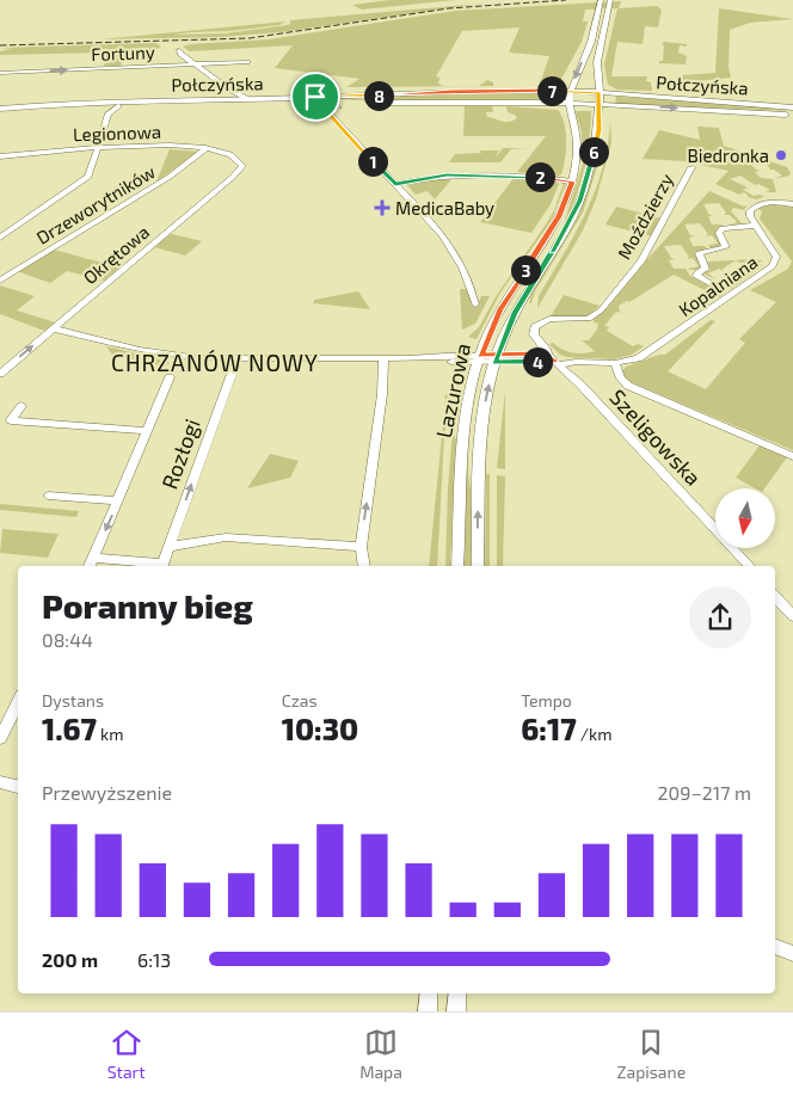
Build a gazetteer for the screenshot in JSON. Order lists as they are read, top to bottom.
{
  "streets": {
    "main road": ["Połczyńska", "Lazurowa"],
    "street": [
      "Fortuny",
      "Legionowa",
      "Drzeworytników",
      "Moździerzy",
      "Okrętowa",
      "Kopalniana",
      "Szeligowska",
      "Rozłogi"
    ]
  },
  "crossings": [
    ["Połczyńska", "Lazurowa"],
    ["Legionowa", "Drzeworytników"],
    ["Legionowa", "Okrętowa"],
    ["Moździerzy", "Kopalniana"],
    ["Moździerzy", "Szeligowska"],
    ["Kopalniana", "Szeligowska"]
  ],
  "one_way": ["Fortuny"],
  "districts": ["CHRZANÓW NOWY"],
  "places": {
    "other": ["Biedronka"],
    "health": ["MedicaBaby"]
  },
  "north": "bottom",
  "page": {
    "pins": [
      "7",
      "8",
      "6",
      "1",
      "2",
      "3",
      "4"
    ],
    "heading": ["Poranny bieg", "08:44"],
    "stats": [
      ["Dystans", "1.67 km"],
      ["Czas", "10:30"],
      ["Tempo", "6:17 /km"]
    ],
    "chart": ["Przewyższenie", "209–217 m"],
    "list": [
      {
        "name": "200 m",
        "note": "6:13"
      }
    ],
    "tabs": ["Start", "Mapa", "Zapisane"]
  }
}
